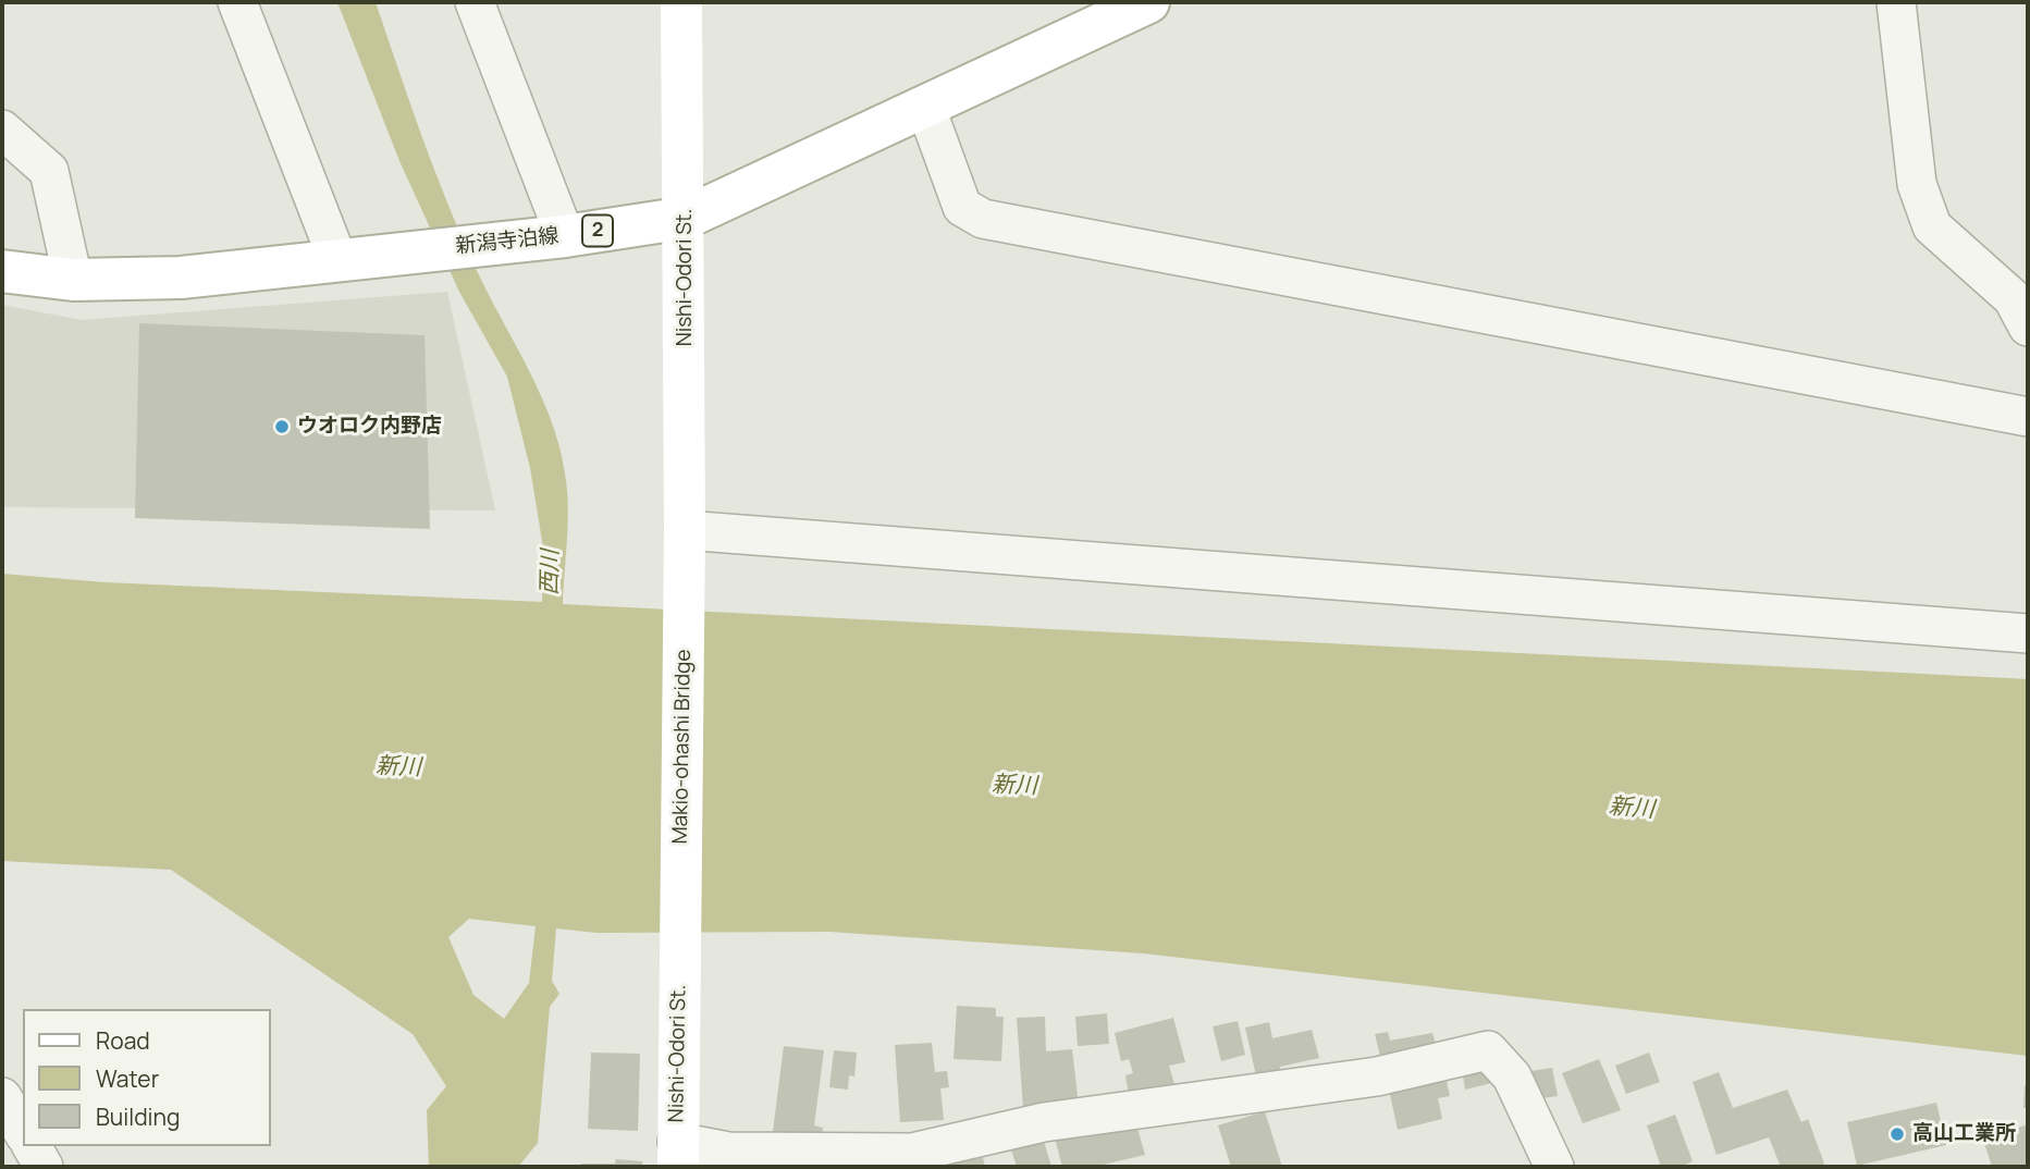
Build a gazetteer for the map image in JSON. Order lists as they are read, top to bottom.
{
  "streets": {
    "main road": [
      "2",
      "新潟寺泊線",
      "Nishi-Odori St.",
      "Makio-ohashi Bridge"
    ]
  },
  "crossings": [
    ["新潟寺泊線", "Nishi-Odori St."],
    ["Nishi-Odori St.", "Makio-ohashi Bridge"]
  ],
  "water": ["西川", "新川"],
  "places": ["ウオロク内野店", "高山工業所"],
  "legend": ["Road", "Water", "Building"]
}
